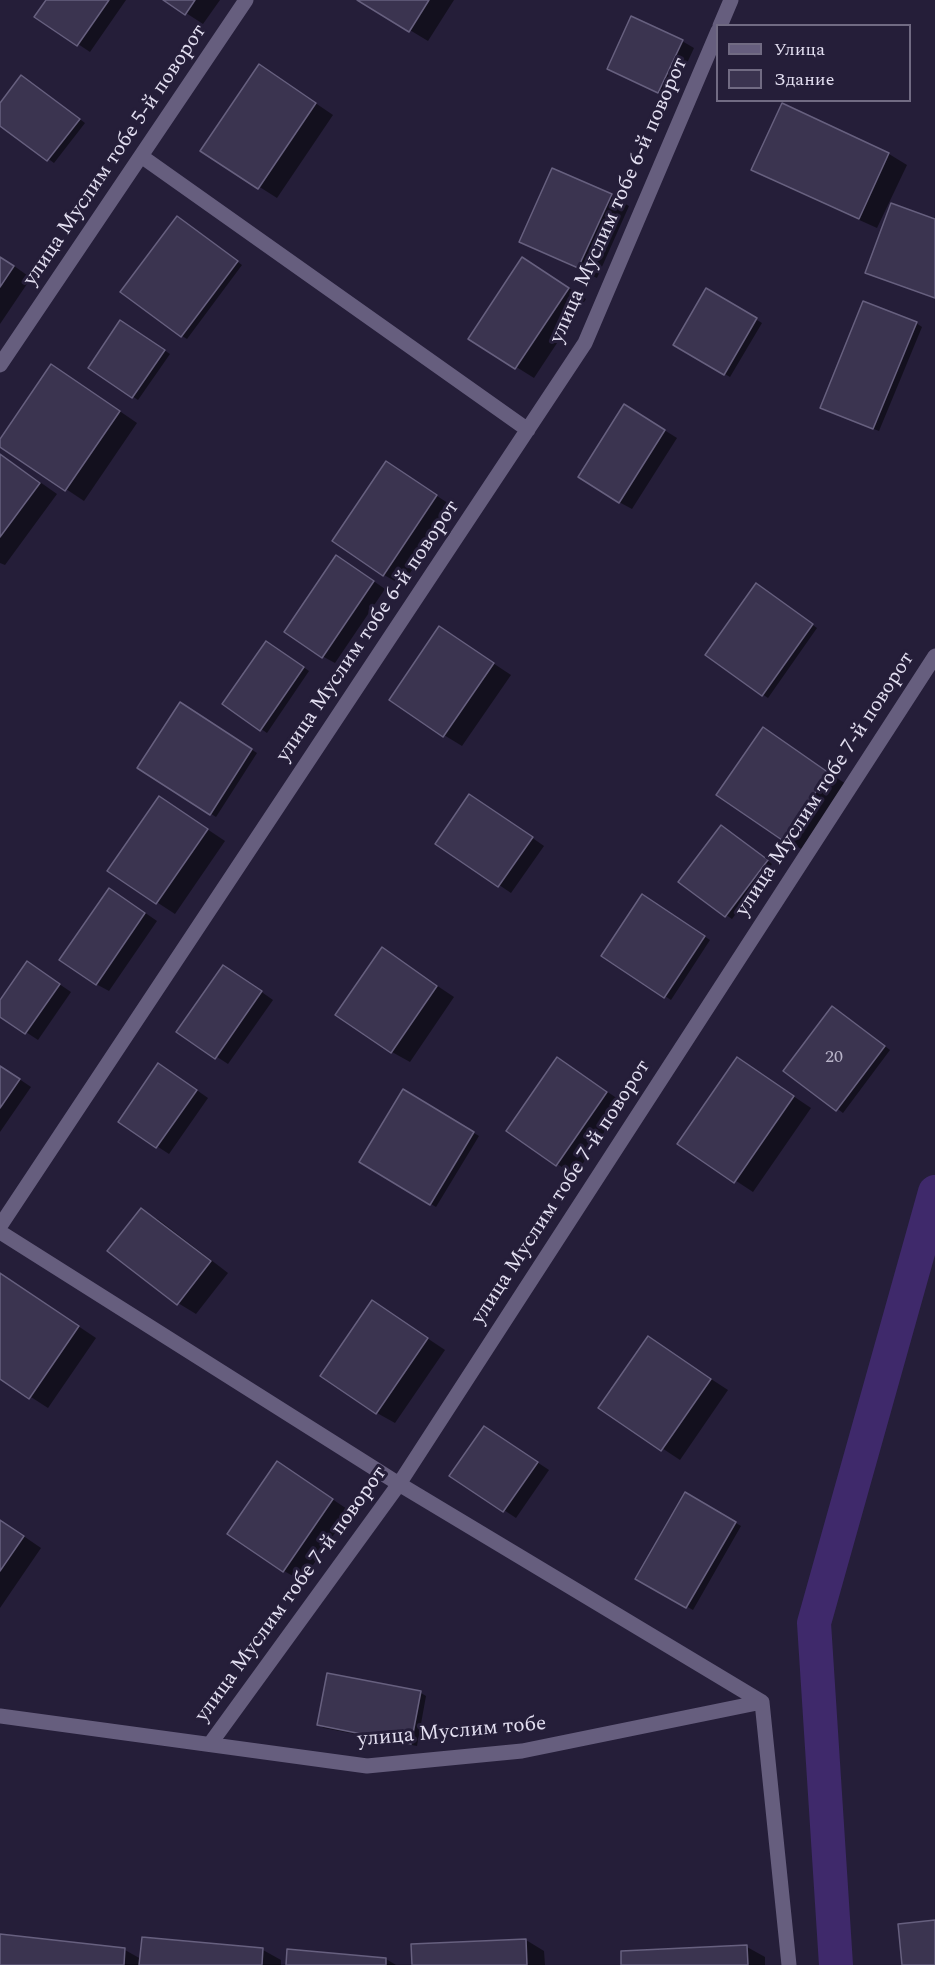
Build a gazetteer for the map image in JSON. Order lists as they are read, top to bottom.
{
  "streets": {
    "street": [
      "улица Муслим тобе 5-й поворот",
      "улица Муслим тобе 6-й поворот",
      "улица Муслим тобе 7-й поворот",
      "улица Муслим тобе"
    ]
  },
  "crossings": [
    ["улица Муслим тобе 7-й поворот", "улица Муслим тобе"]
  ],
  "house_numbers": ["20"],
  "legend": ["Улица", "Здание"]
}
